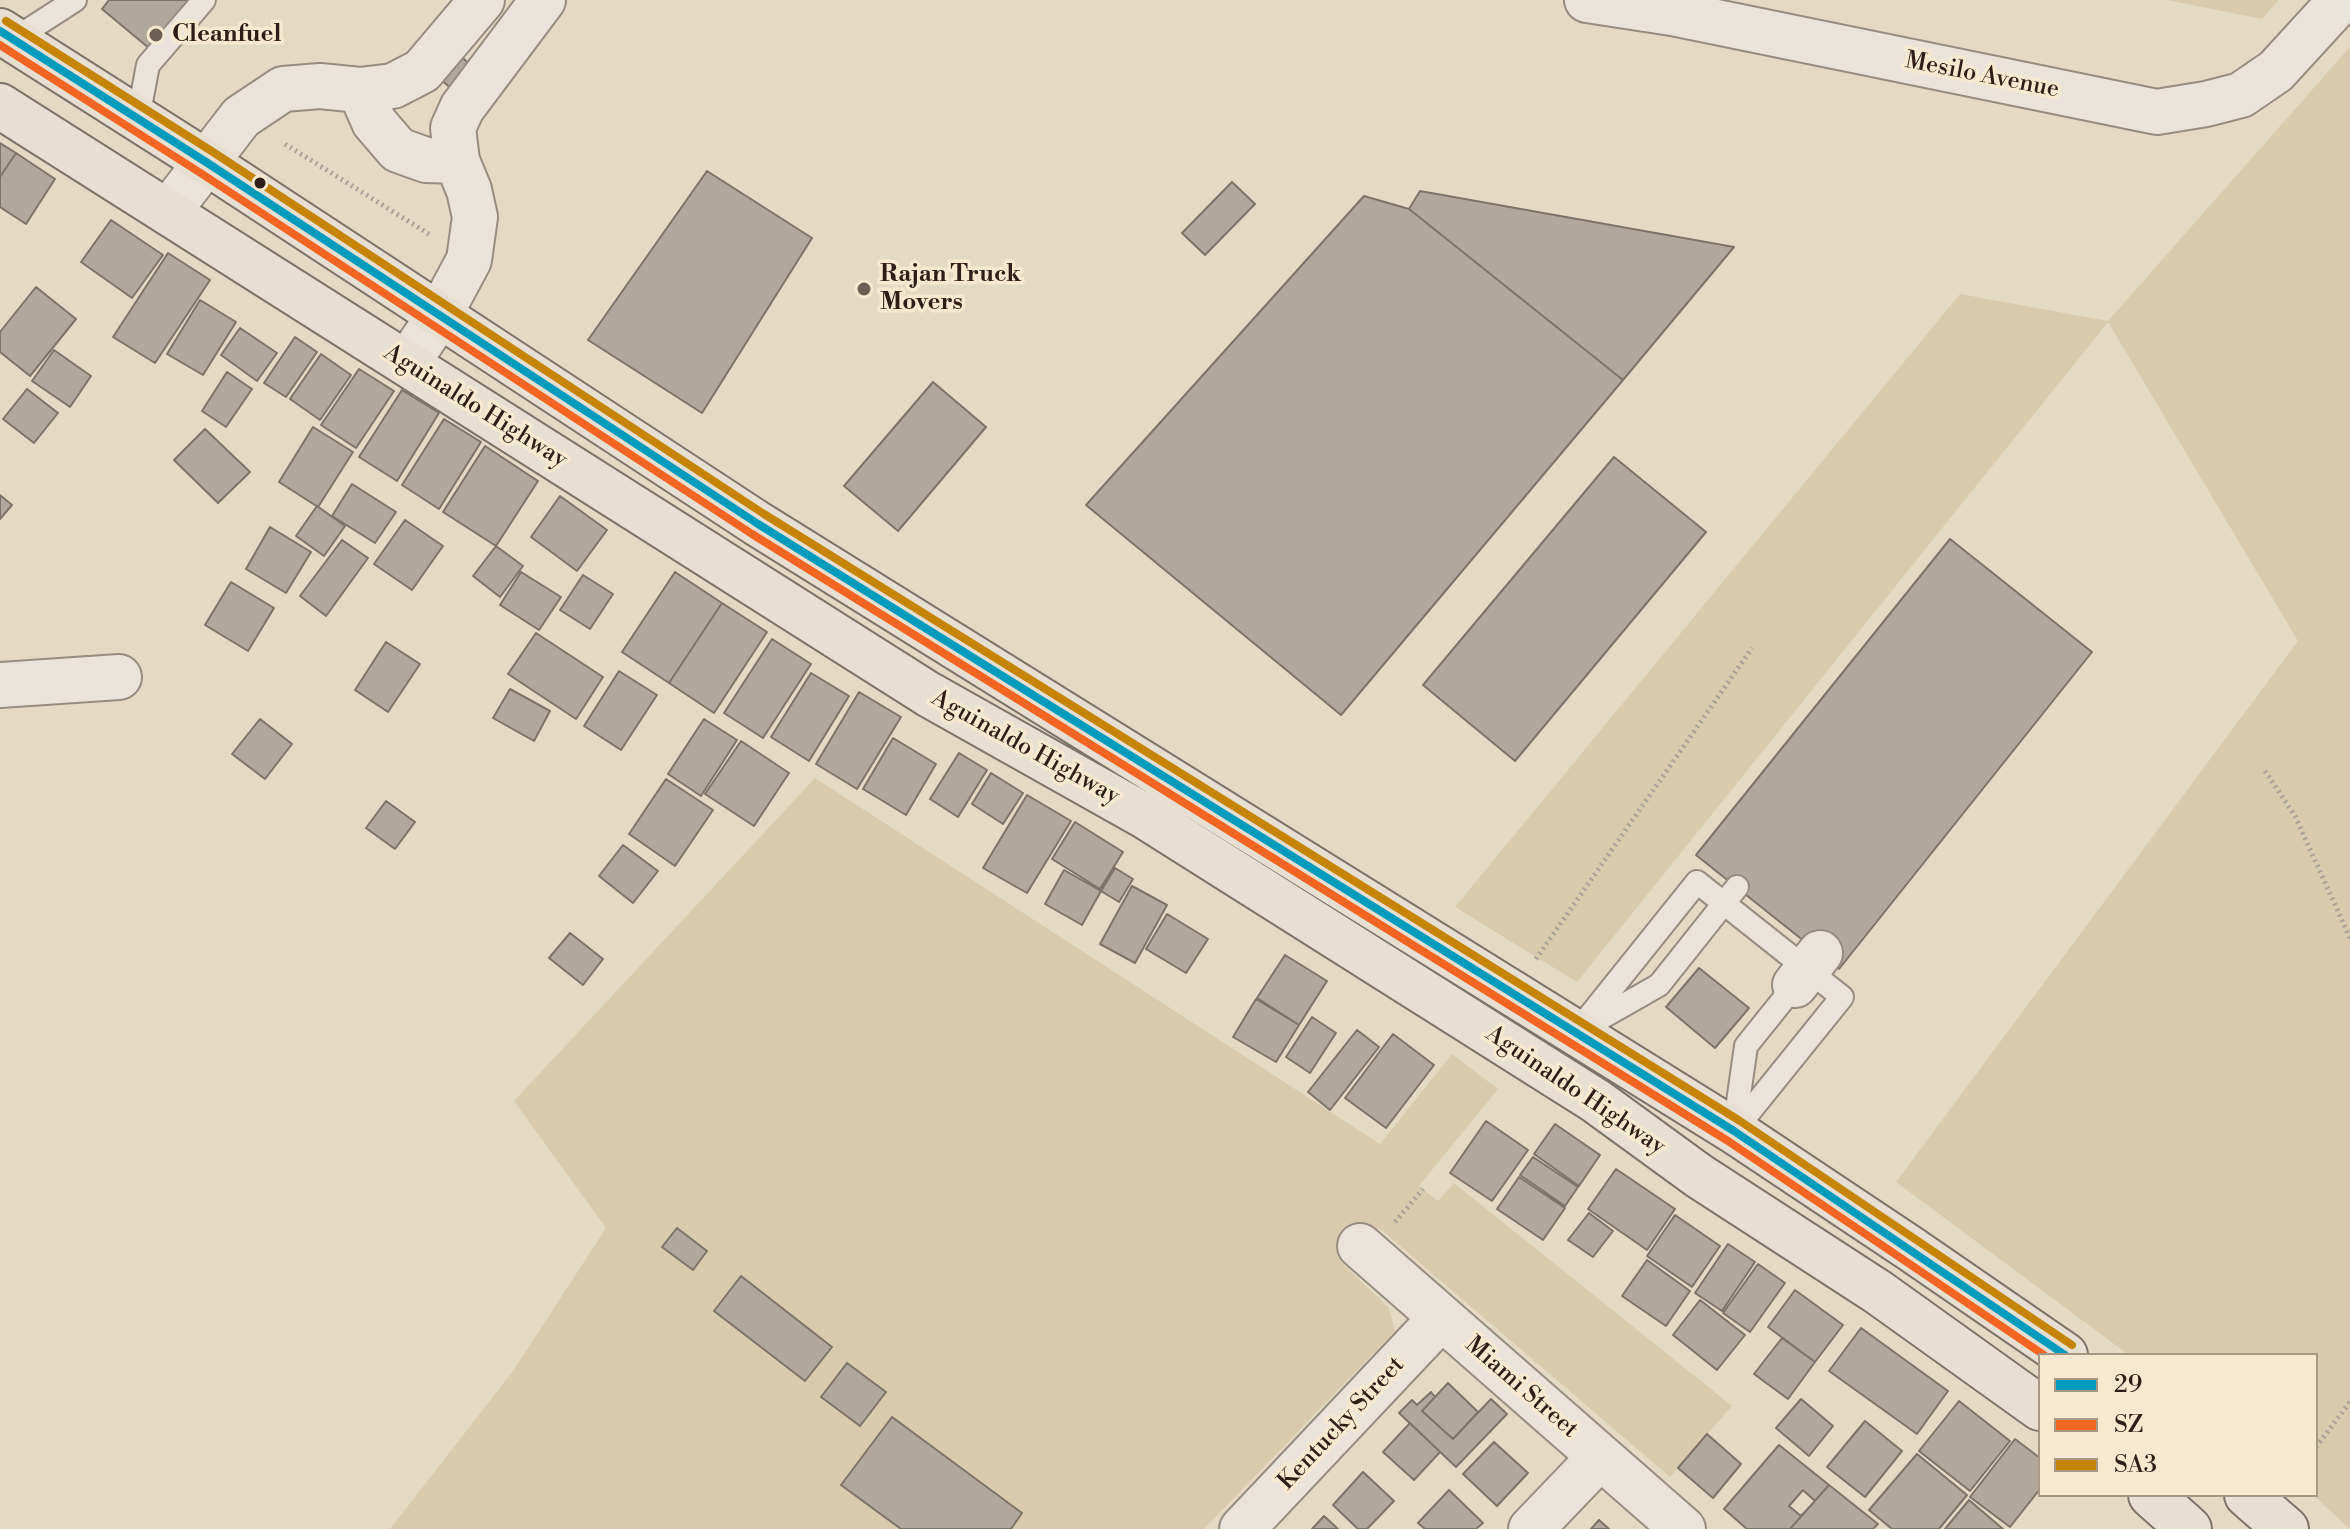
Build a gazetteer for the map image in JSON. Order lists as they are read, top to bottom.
{
  "streets": {
    "main road": ["Aguinaldo Highway"],
    "street": ["Mesilo Avenue", "Miami Street", "Kentucky Street"]
  },
  "crossings": [
    ["Miami Street", "Kentucky Street"]
  ],
  "places": ["Cleanfuel", "Rajan Truck Movers"],
  "lines": ["transit line SA3", "transit line 29", "transit line SZ"],
  "legend": ["29", "SZ", "SA3"]
}
